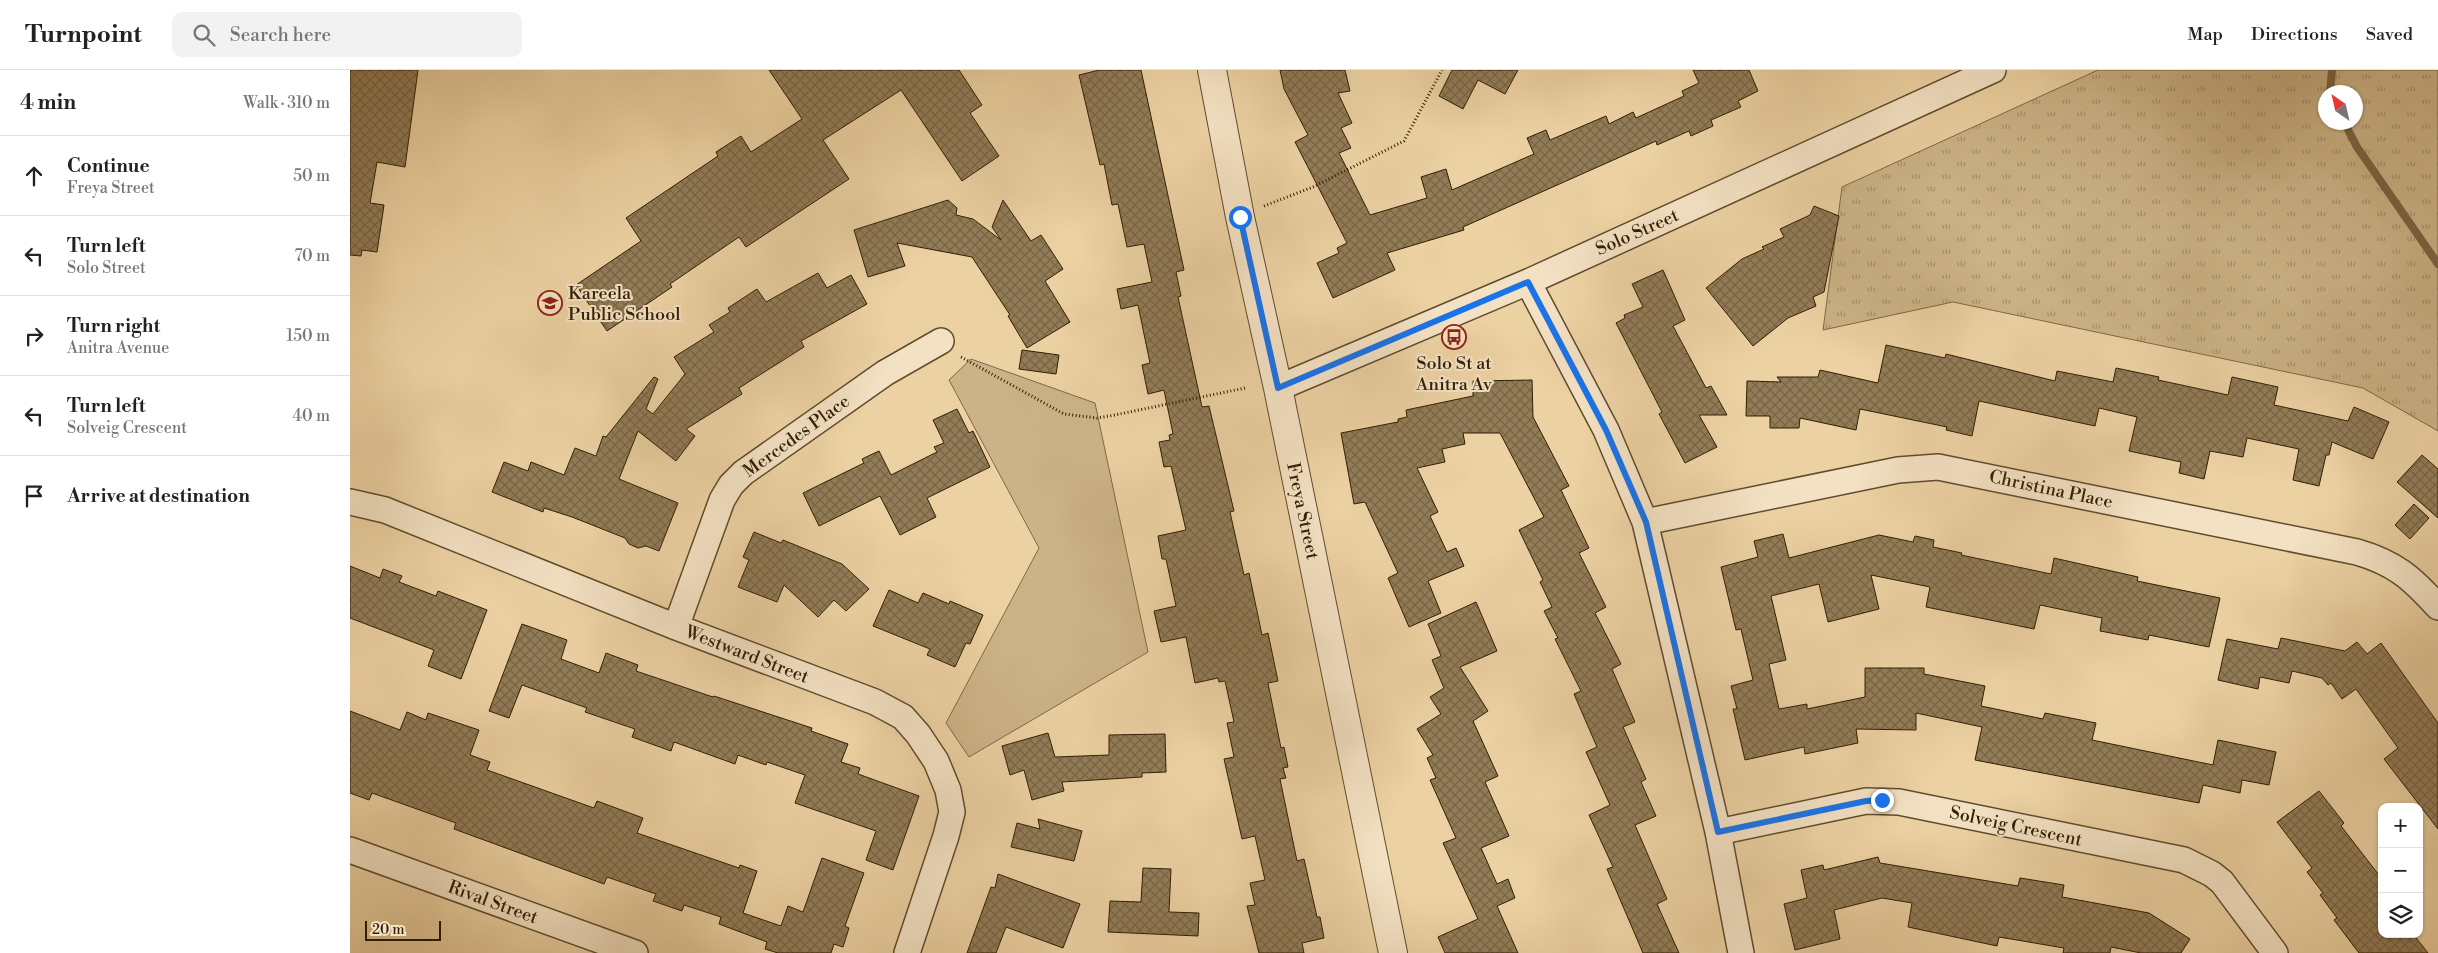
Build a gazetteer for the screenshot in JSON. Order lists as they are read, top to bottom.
{
  "streets": {
    "street": [
      "Solo Street",
      "Mercedes Place",
      "Christina Place",
      "Freya Street",
      "Westward Street",
      "Solveig Crescent",
      "Rival Street"
    ]
  },
  "crossings": [
    ["Solo Street", "Freya Street"],
    ["Mercedes Place", "Westward Street"]
  ],
  "places": {
    "school or university": ["Kareela Public School"],
    "bus stop": ["Solo St at Anitra Av"]
  },
  "scale_bar": "20 m",
  "north": "top left",
  "page": {
    "header": "Turnpoint",
    "search": "Search here",
    "nav": ["Map", "Directions", "Saved"],
    "heading": ["4 min", "Walk · 310 m"],
    "list": [
      ["Continue", "Freya Street", "50 m"],
      ["Turn left", "Solo Street", "70 m"],
      ["Turn right", "Anitra Avenue", "150 m"],
      ["Turn left", "Solveig Crescent", "40 m"],
      "Arrive at destination"
    ],
    "map_buttons": ["+", "−"],
    "scale": "20 m"
  }
}
